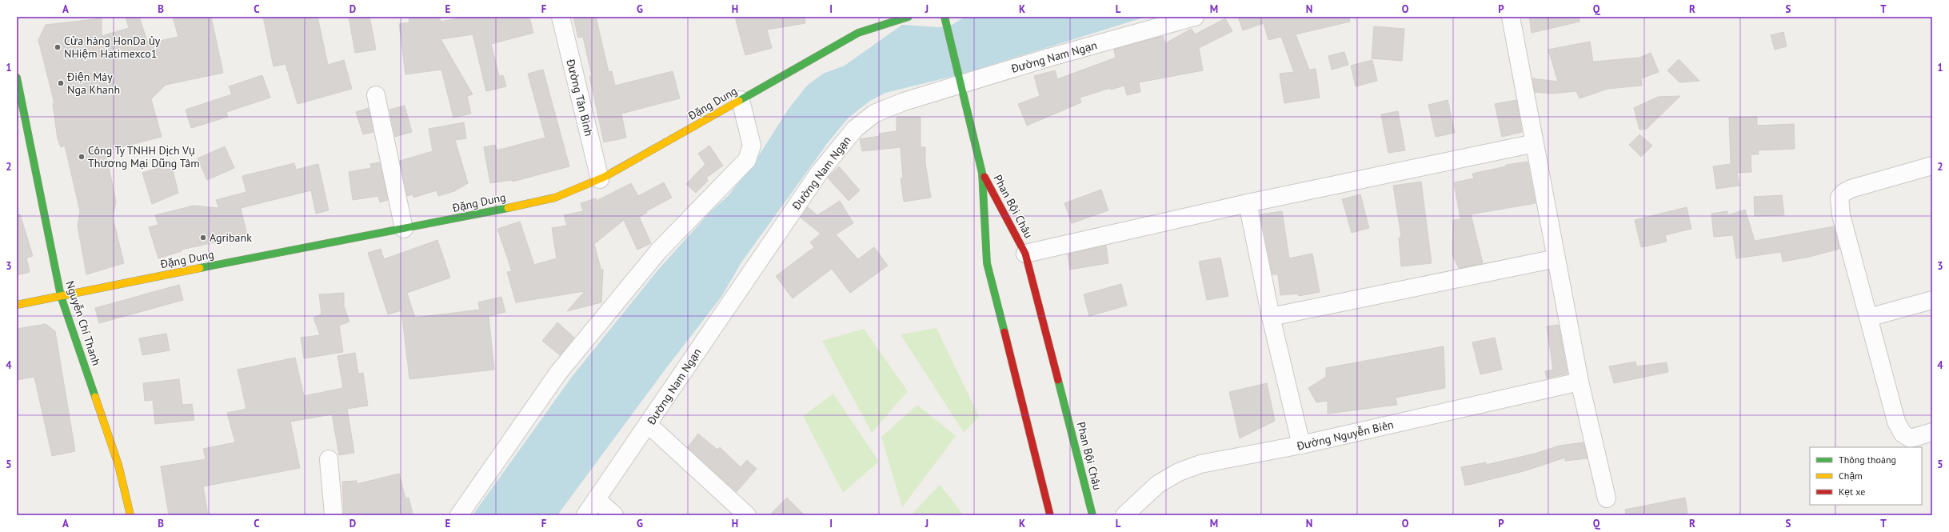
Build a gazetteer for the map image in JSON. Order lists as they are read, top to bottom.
{
  "streets": {
    "street": [
      "Đường Nam Ngạn",
      "Đường Tân Bình",
      "Đặng Dung",
      "Phan Bội Châu",
      "Nguyễn Chí Thanh",
      "Đường Nguyễn Biên"
    ]
  },
  "crossings": [
    ["Đường Tân Bình", "Đặng Dung"],
    ["Đặng Dung", "Nguyễn Chí Thanh"]
  ],
  "places": [
    "Cửa hàng HonDa ủy NHiệm Hatimexco1",
    "Điện Máy Nga Khanh",
    "Công Ty TNHH Dịch Vụ Thương Mại Dũng Tâm",
    "Agribank"
  ],
  "legend": ["Thông thoáng", "Chậm", "Kẹt xe"],
  "grid": {
    "columns": [
      "A",
      "B",
      "C",
      "D",
      "E",
      "F",
      "G",
      "H",
      "I",
      "J",
      "K",
      "L",
      "M",
      "N",
      "O",
      "P",
      "Q",
      "R",
      "S",
      "T"
    ],
    "rows": [
      "1",
      "2",
      "3",
      "4",
      "5"
    ]
  }
}
